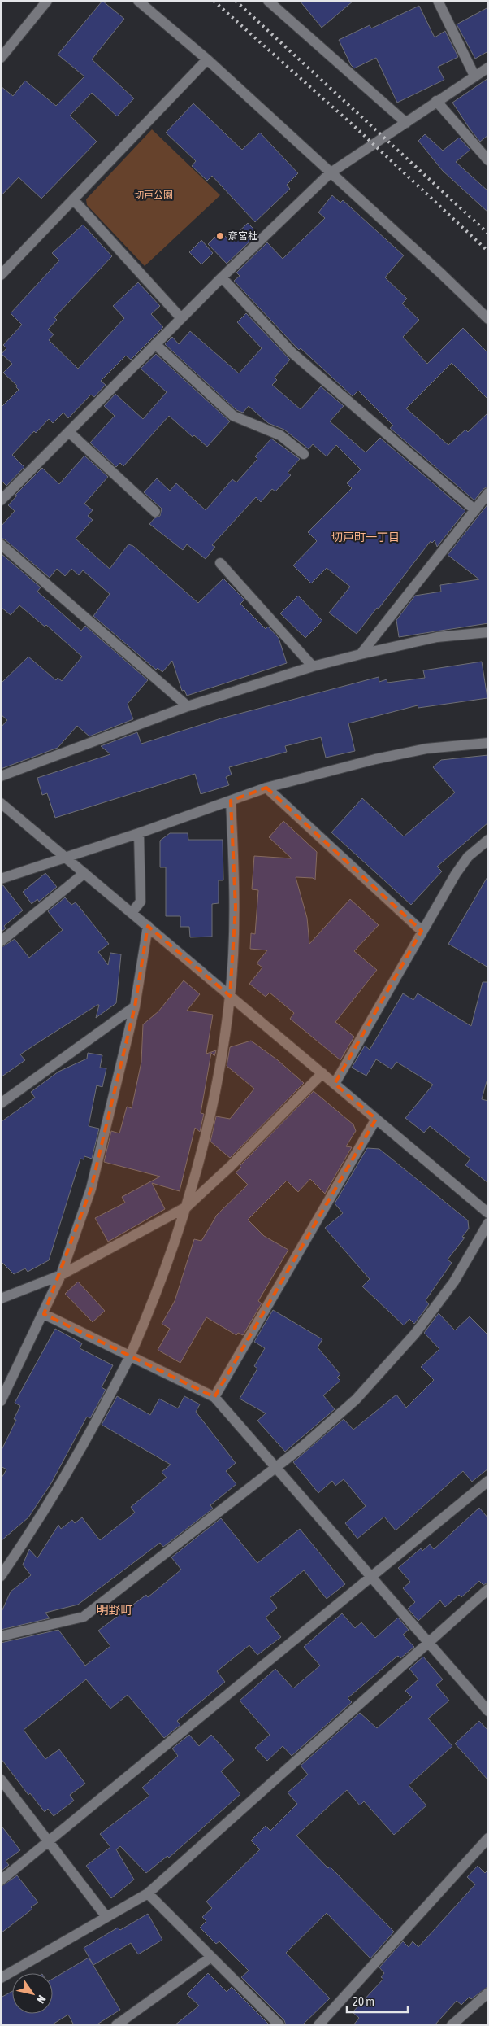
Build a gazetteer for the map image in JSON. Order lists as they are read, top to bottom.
{
  "districts": ["切戸町一丁目", "明野町"],
  "parks": ["切戸公園"],
  "places": ["斎宮社"],
  "scale_bar": "20 m",
  "north": "bottom right"
}
